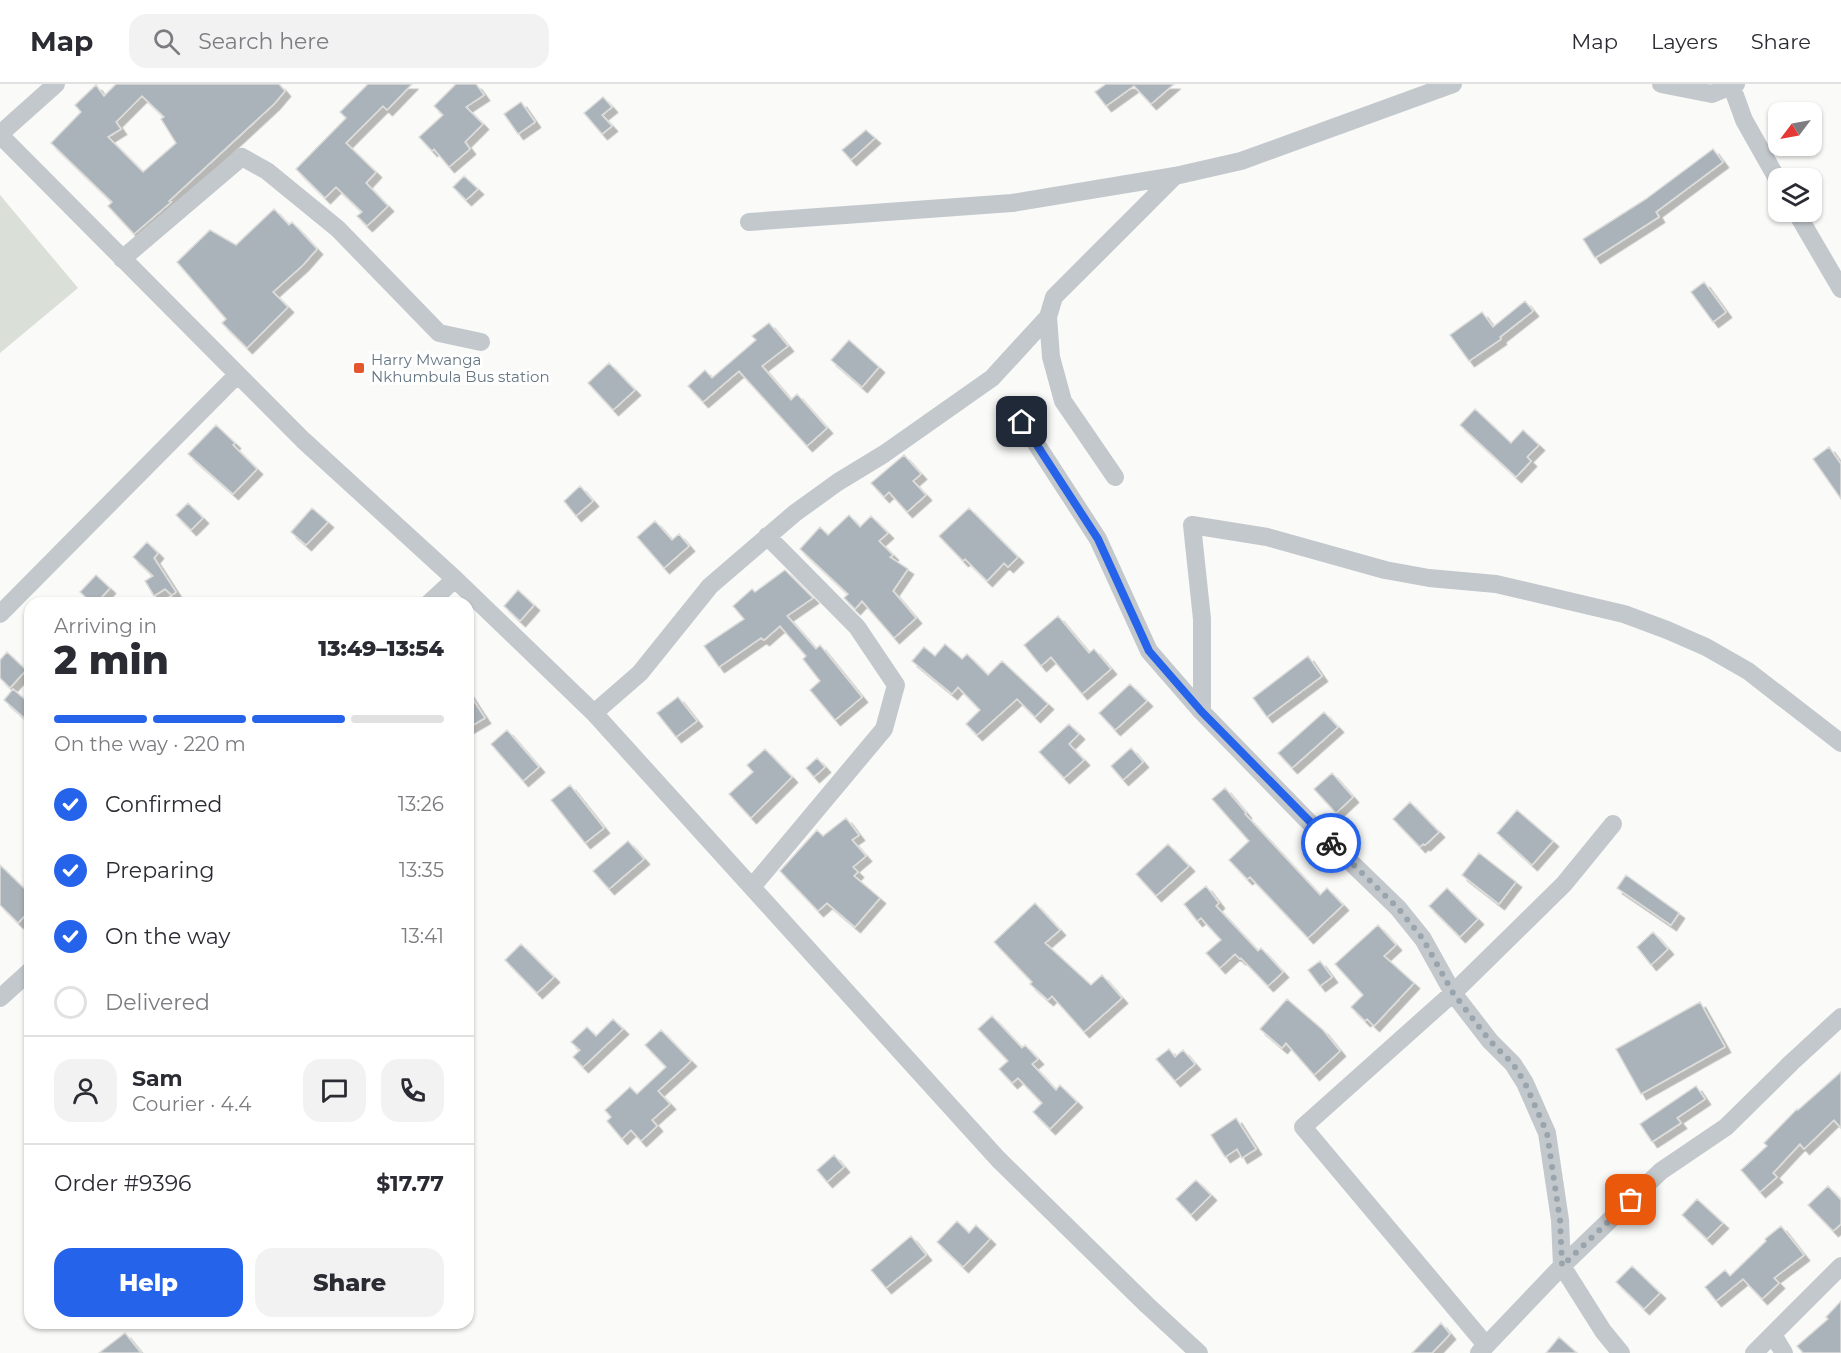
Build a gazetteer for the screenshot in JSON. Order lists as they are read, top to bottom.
{
  "places": {
    "transit": ["Harry Mwanga Nkhumbula Bus station"]
  },
  "north": "bottom left",
  "page": {
    "header": "Map",
    "search": "Search here",
    "nav": ["Map", "Layers", "Share"],
    "heading": ["2 min", "Arriving in", "13:49–13:54"],
    "panel": [
      "Sam",
      "Courier · 4.4",
      "Order #9396",
      "$17.77"
    ],
    "bar": "On the way · 220 m",
    "list": [
      ["Confirmed", "13:26"],
      ["Preparing", "13:35"],
      ["On the way", "13:41"],
      "Delivered"
    ],
    "buttons": ["Help", "Share"]
  }
}
